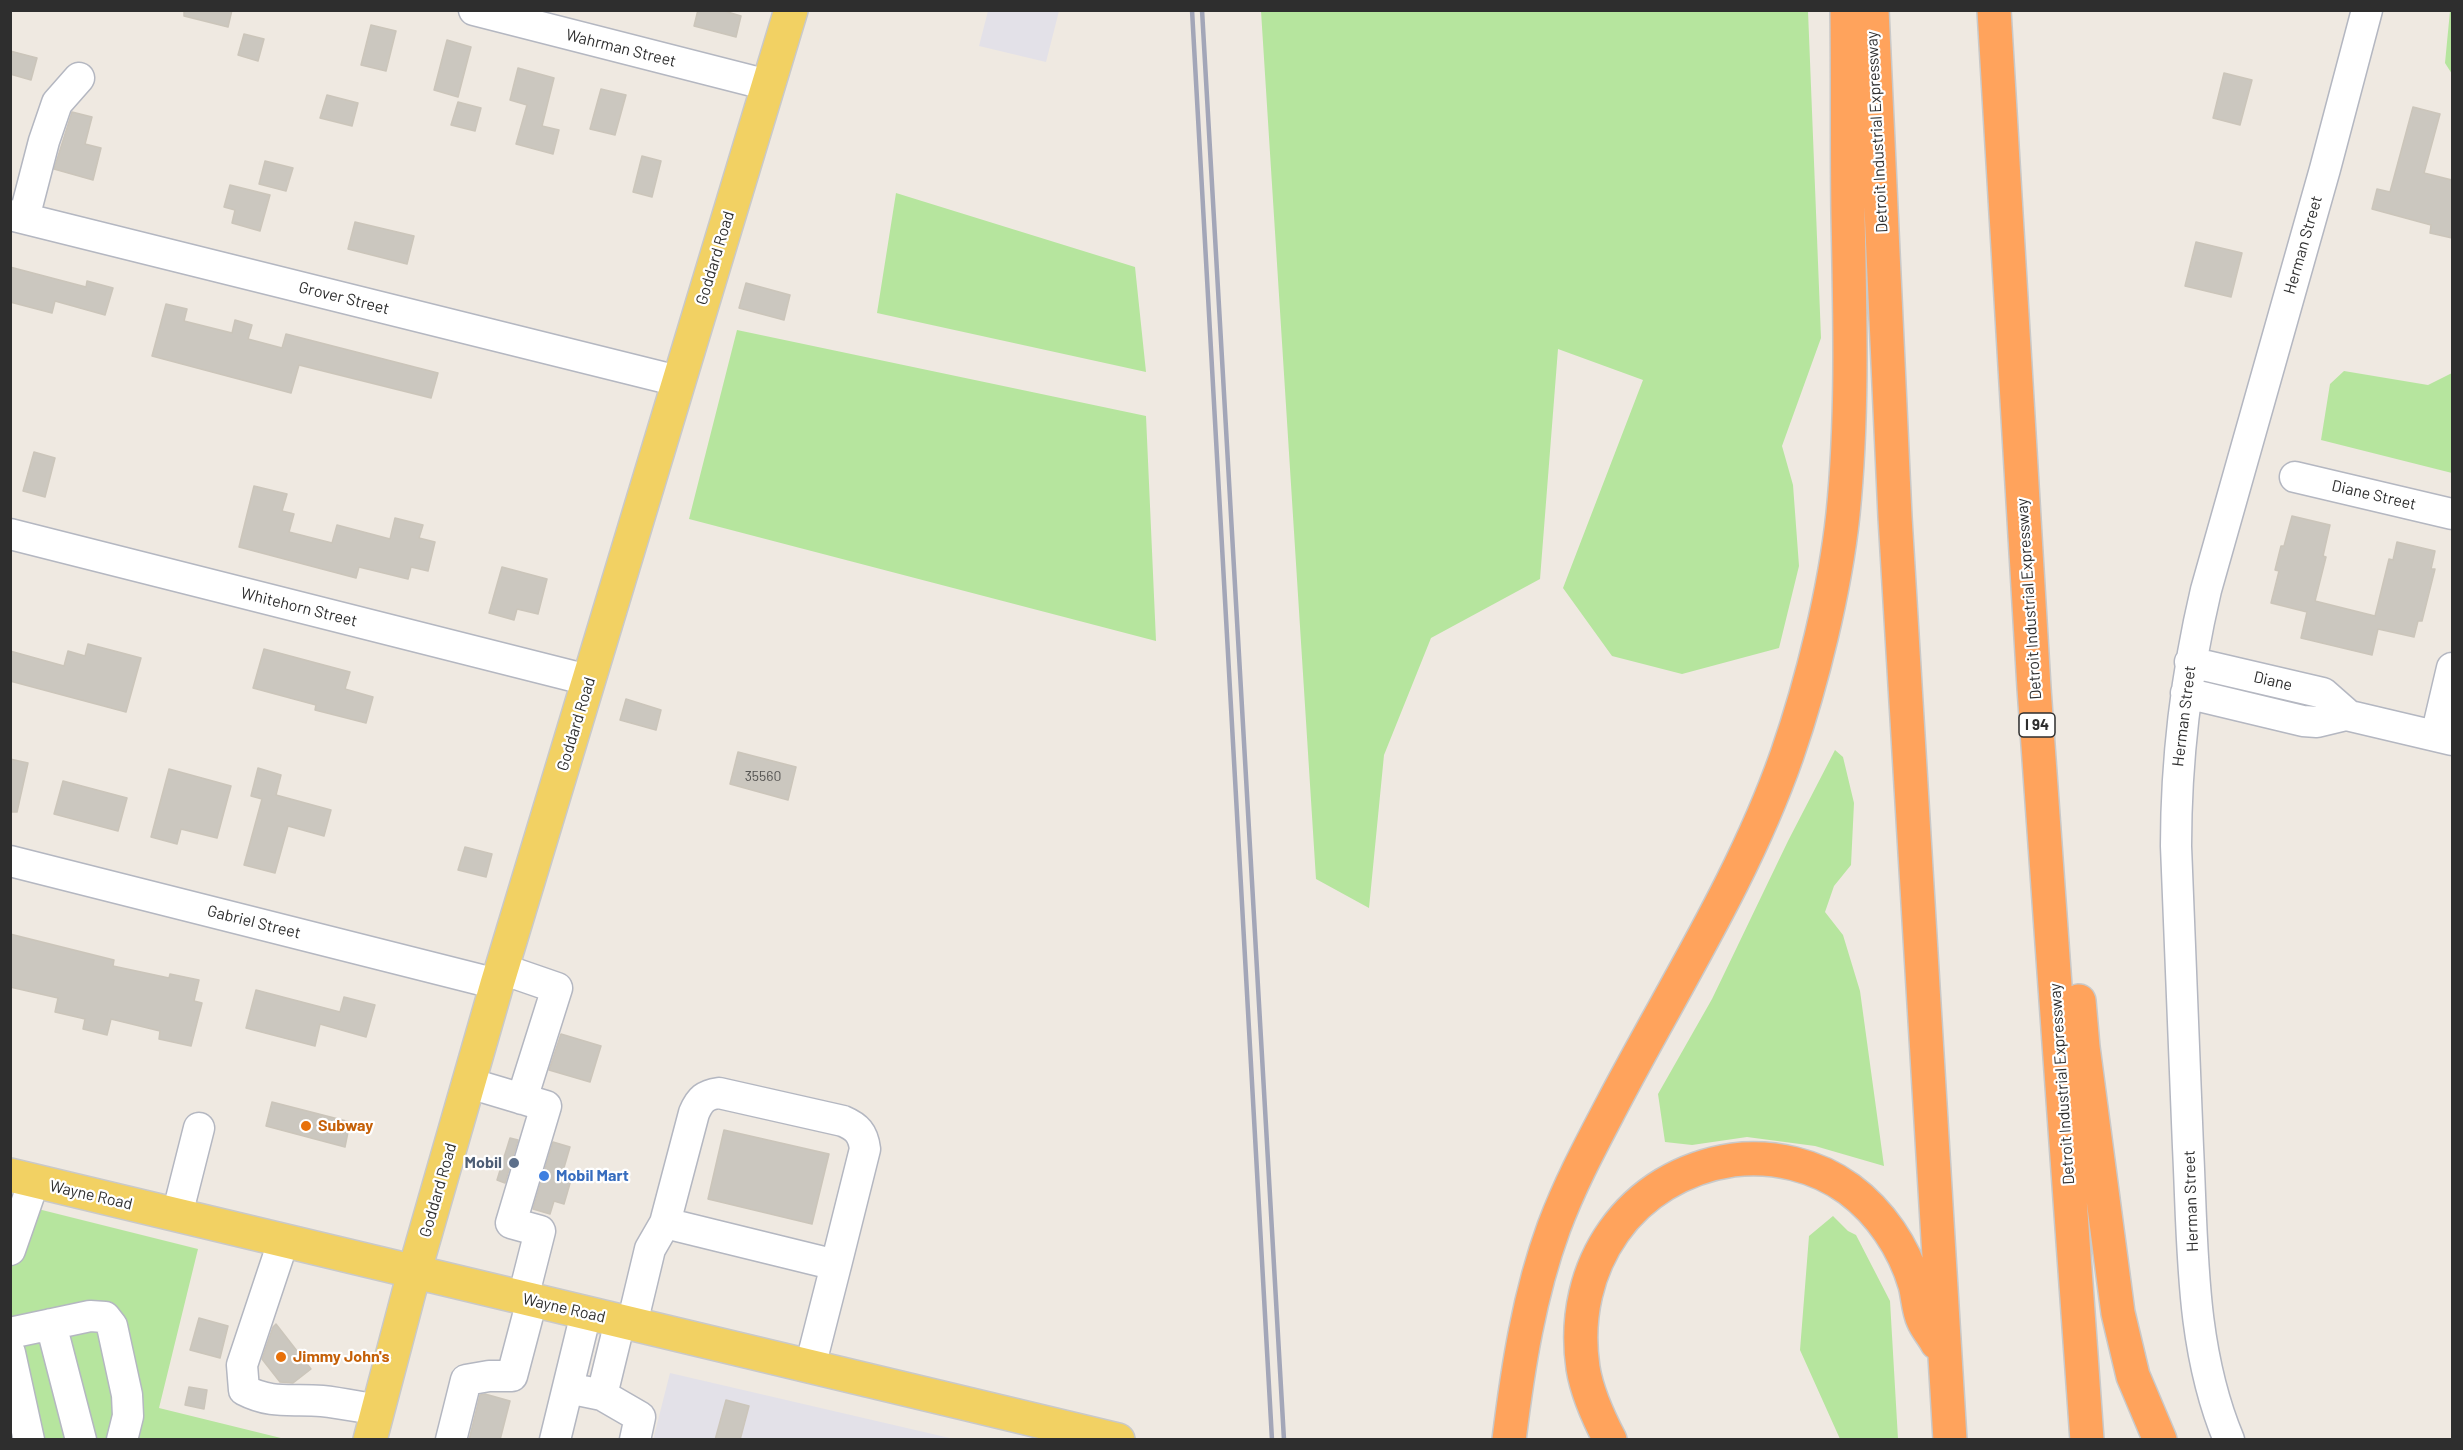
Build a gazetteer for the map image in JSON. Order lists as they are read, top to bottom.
{
  "streets": {
    "highway": ["Detroit Industrial Expressway", "I 94"],
    "main road": ["Goddard Road", "Wayne Road"],
    "street": [
      "Wahrman Street",
      "Herman Street",
      "Grover Street",
      "Diane Street",
      "Whitehorn Street",
      "Diane",
      "Gabriel Street"
    ]
  },
  "crossings": [
    ["Wahrman Street", "Goddard Road"],
    ["Herman Street", "Diane"],
    ["Goddard Road", "Grover Street"],
    ["Goddard Road", "Whitehorn Street"],
    ["Goddard Road", "Gabriel Street"],
    ["Goddard Road", "Wayne Road"]
  ],
  "places": [
    "Subway",
    "Mobil",
    "Mobil Mart",
    "Jimmy John's"
  ],
  "house_numbers": ["35560"]
}
